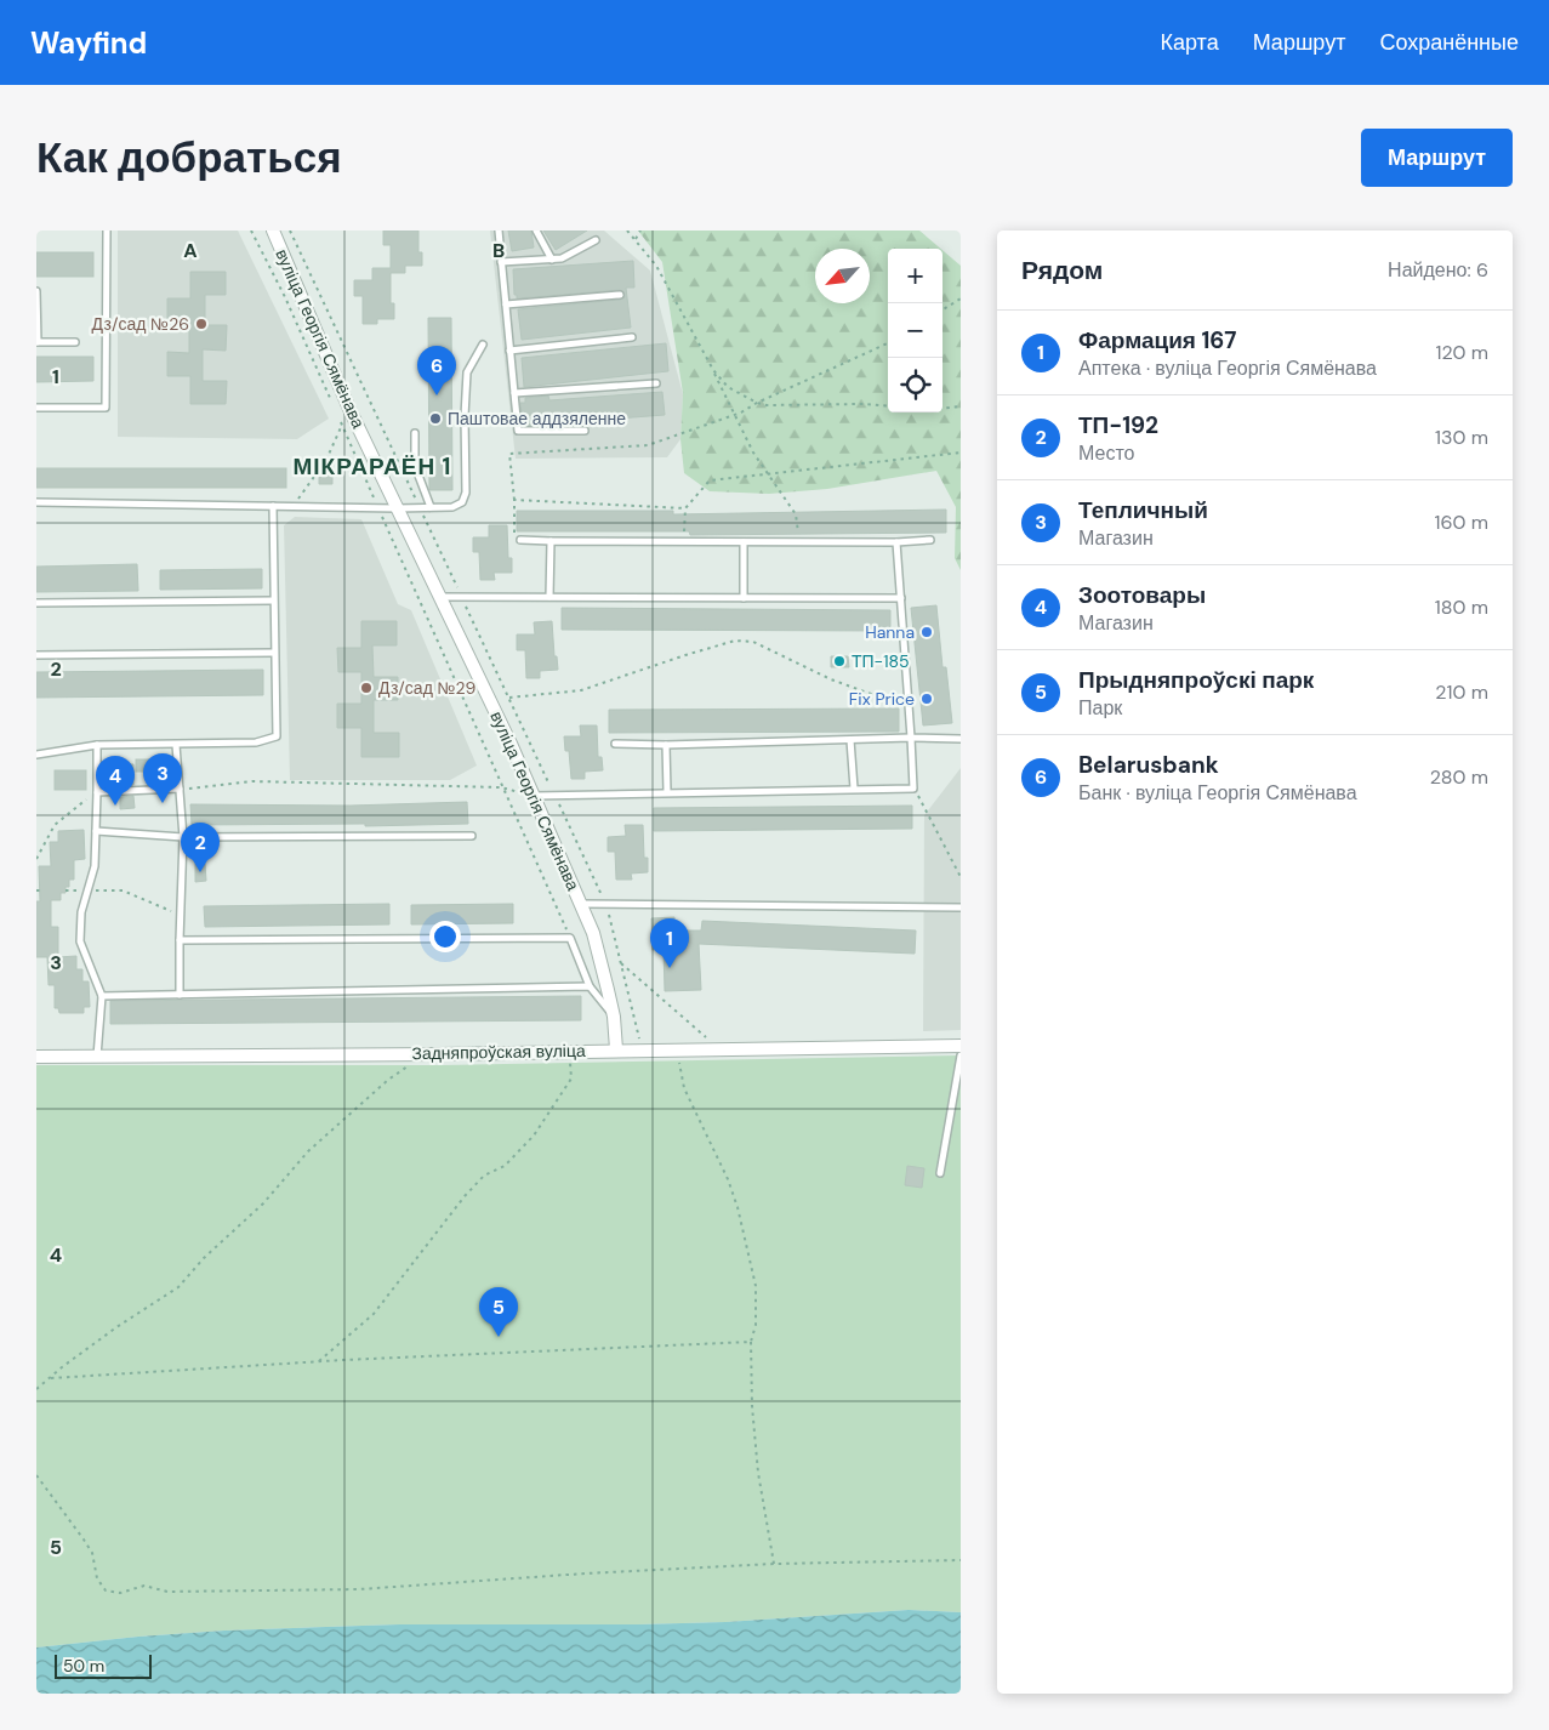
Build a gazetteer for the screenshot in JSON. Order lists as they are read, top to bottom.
{
  "streets": {
    "street": ["вуліца Георгія Сямёнава", "Задняпроўская вуліца"]
  },
  "crossings": [
    ["вуліца Георгія Сямёнава", "Задняпроўская вуліца"]
  ],
  "districts": ["МІКРАРАЁН 1"],
  "places": [
    "Дз/сад №26",
    "Паштовае аддзяленне",
    "Hanna",
    "ТП-185",
    "Дз/сад №29",
    "Fix Price"
  ],
  "scale_bar": "50 m",
  "north": "bottom left",
  "page": {
    "header": "Wayfind",
    "nav": ["Карта", "Маршрут", "Сохранённые"],
    "buttons": "Маршрут",
    "title": "Как добраться",
    "heading": ["Рядом", "Найдено: 6"],
    "map_buttons": ["+", "−"],
    "list": [
      {
        "mark": "1",
        "name": "Фармация 167",
        "note": "Аптека · вуліца Георгія Сямёнава",
        "value": "120 m"
      },
      {
        "mark": "2",
        "name": "ТП-192",
        "note": "Место",
        "value": "130 m"
      },
      {
        "mark": "3",
        "name": "Тепличный",
        "note": "Магазин",
        "value": "160 m"
      },
      {
        "mark": "4",
        "name": "Зоотовары",
        "note": "Магазин",
        "value": "180 m"
      },
      {
        "mark": "5",
        "name": "Прыдняпроўскі парк",
        "note": "Парк",
        "value": "210 m"
      },
      {
        "mark": "6",
        "name": "Belarusbank",
        "note": "Банк · вуліца Георгія Сямёнава",
        "value": "280 m"
      }
    ],
    "pins": [
      "6",
      "3",
      "4",
      "2",
      "1",
      "5"
    ],
    "scale": "50 m"
  },
  "grid": {
    "columns": ["A", "B"],
    "rows": [
      "1",
      "2",
      "3",
      "4",
      "5"
    ]
  }
}
